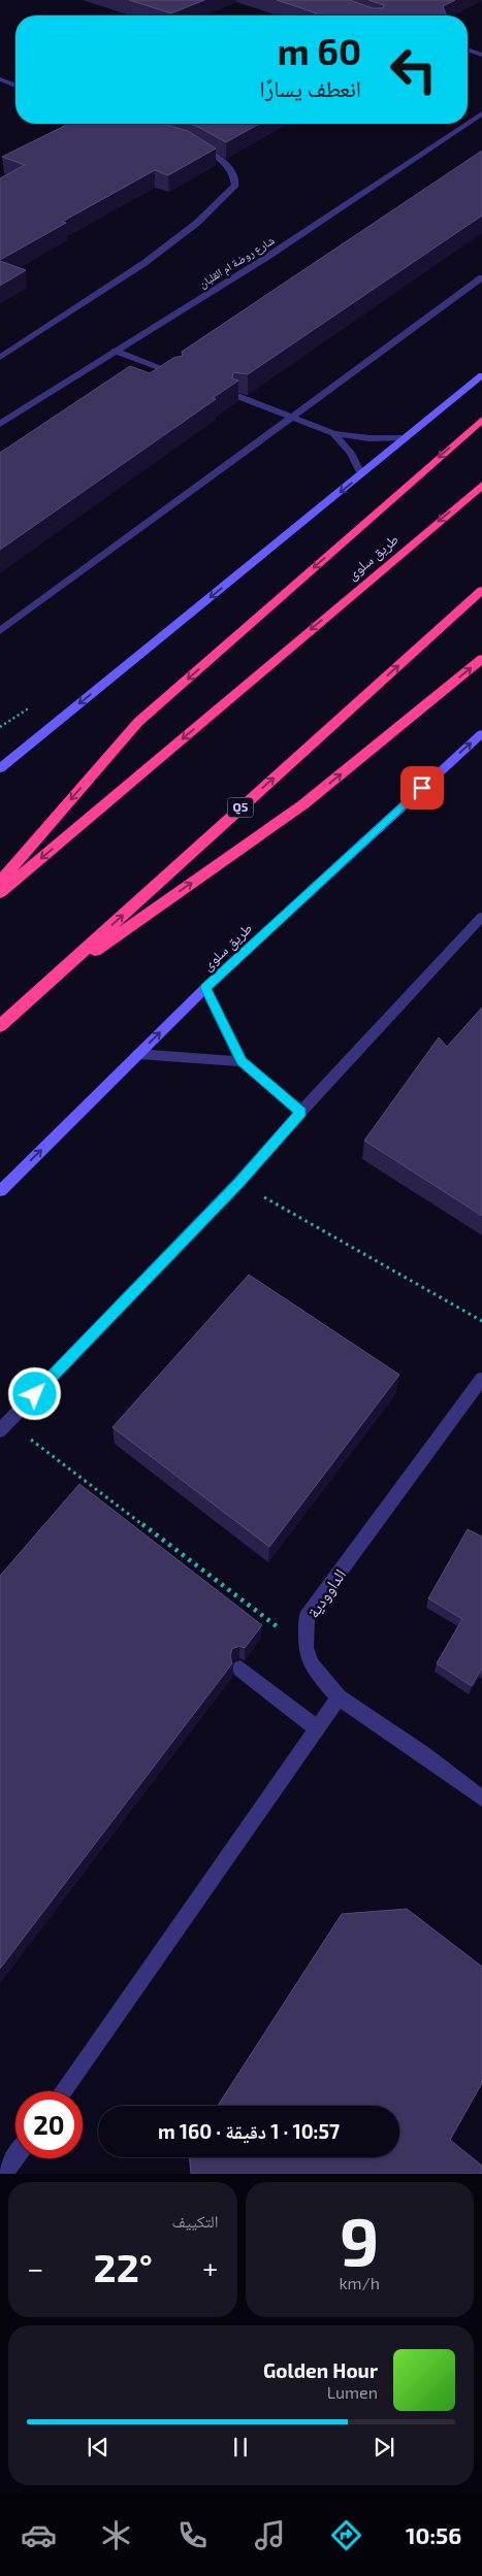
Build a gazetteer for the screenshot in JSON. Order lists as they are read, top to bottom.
{
  "streets": {
    "highway": ["طريق سلوى", "Q5"],
    "street": ["شارع روضة ام القلبان", "الداوودية"]
  },
  "page": {
    "turn": ["60 m", "انعطف يسارًا"],
    "limit": "20",
    "trip": "10:57 · 1 دقيقة · 160 m",
    "tile": [
      ["9", "km/h"],
      "التكييف"
    ],
    "heat": ["−", "22°", "+"],
    "song": ["Golden Hour", "Lumen"],
    "tabs": "10:56"
  }
}
